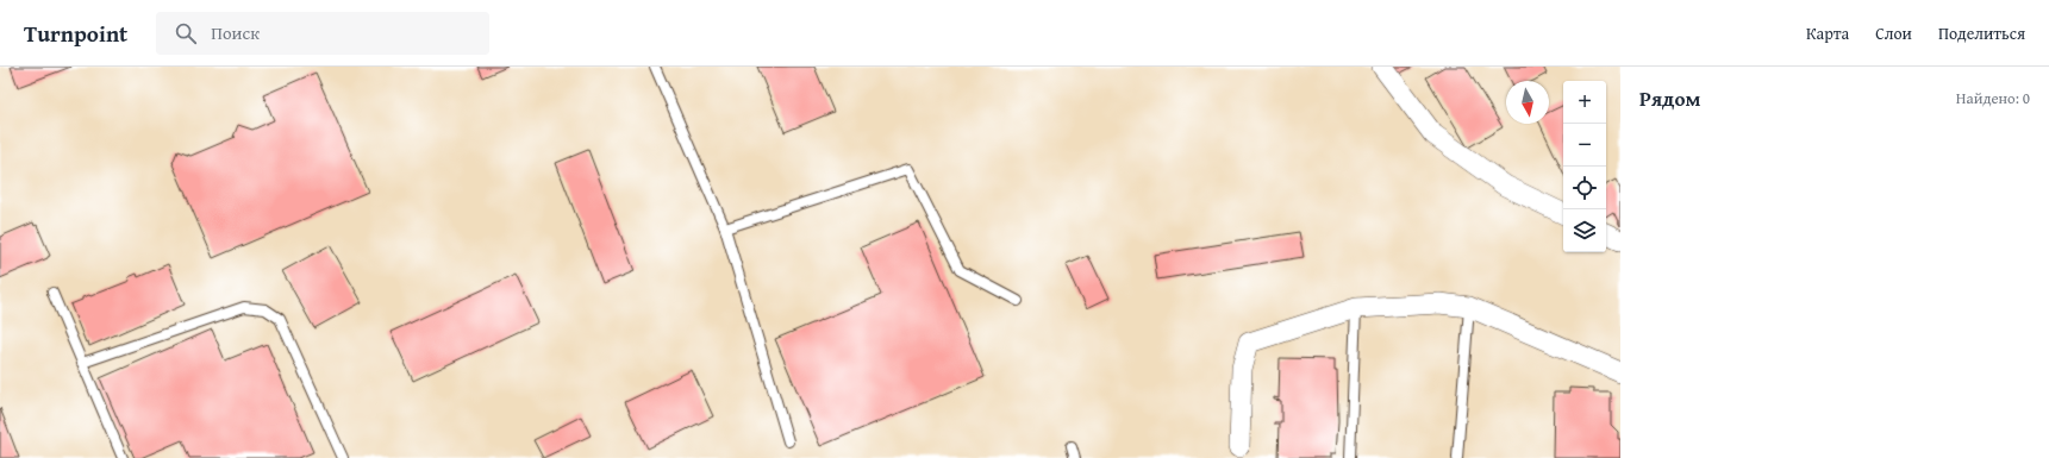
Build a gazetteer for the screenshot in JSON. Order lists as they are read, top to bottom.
{
  "north": "bottom",
  "page": {
    "header": "Turnpoint",
    "search": "Поиск",
    "nav": ["Карта", "Слои", "Поделиться"],
    "heading": ["Рядом", "Найдено: 0"],
    "map_buttons": ["+", "−"]
  }
}
